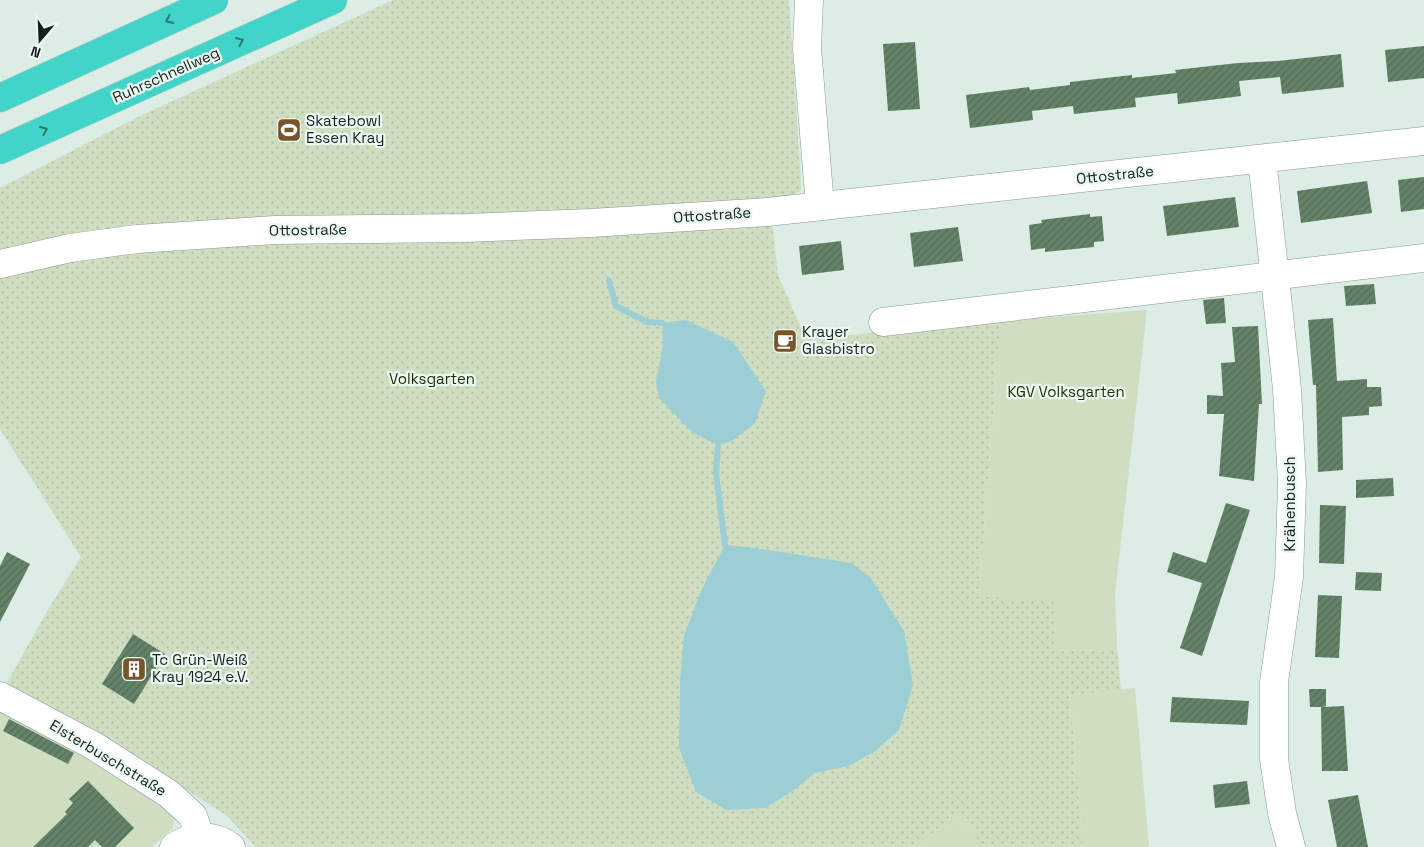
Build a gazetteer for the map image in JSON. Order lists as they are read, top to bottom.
{
  "streets": {
    "highway": ["Ruhrschnellweg"],
    "street": ["Ottostraße", "Krähenbusch", "Elsterbuschstraße"]
  },
  "crossings": [
    ["Ottostraße", "Krähenbusch"]
  ],
  "parks": ["Volksgarten", "KGV Volksgarten"],
  "places": {
    "sports": ["Skatebowl Essen Kray"],
    "cafe": ["Krayer Glasbistro"],
    "building": ["Tc Grün-Weiß Kray 1924 e.V."]
  },
  "north": "bottom"
}
